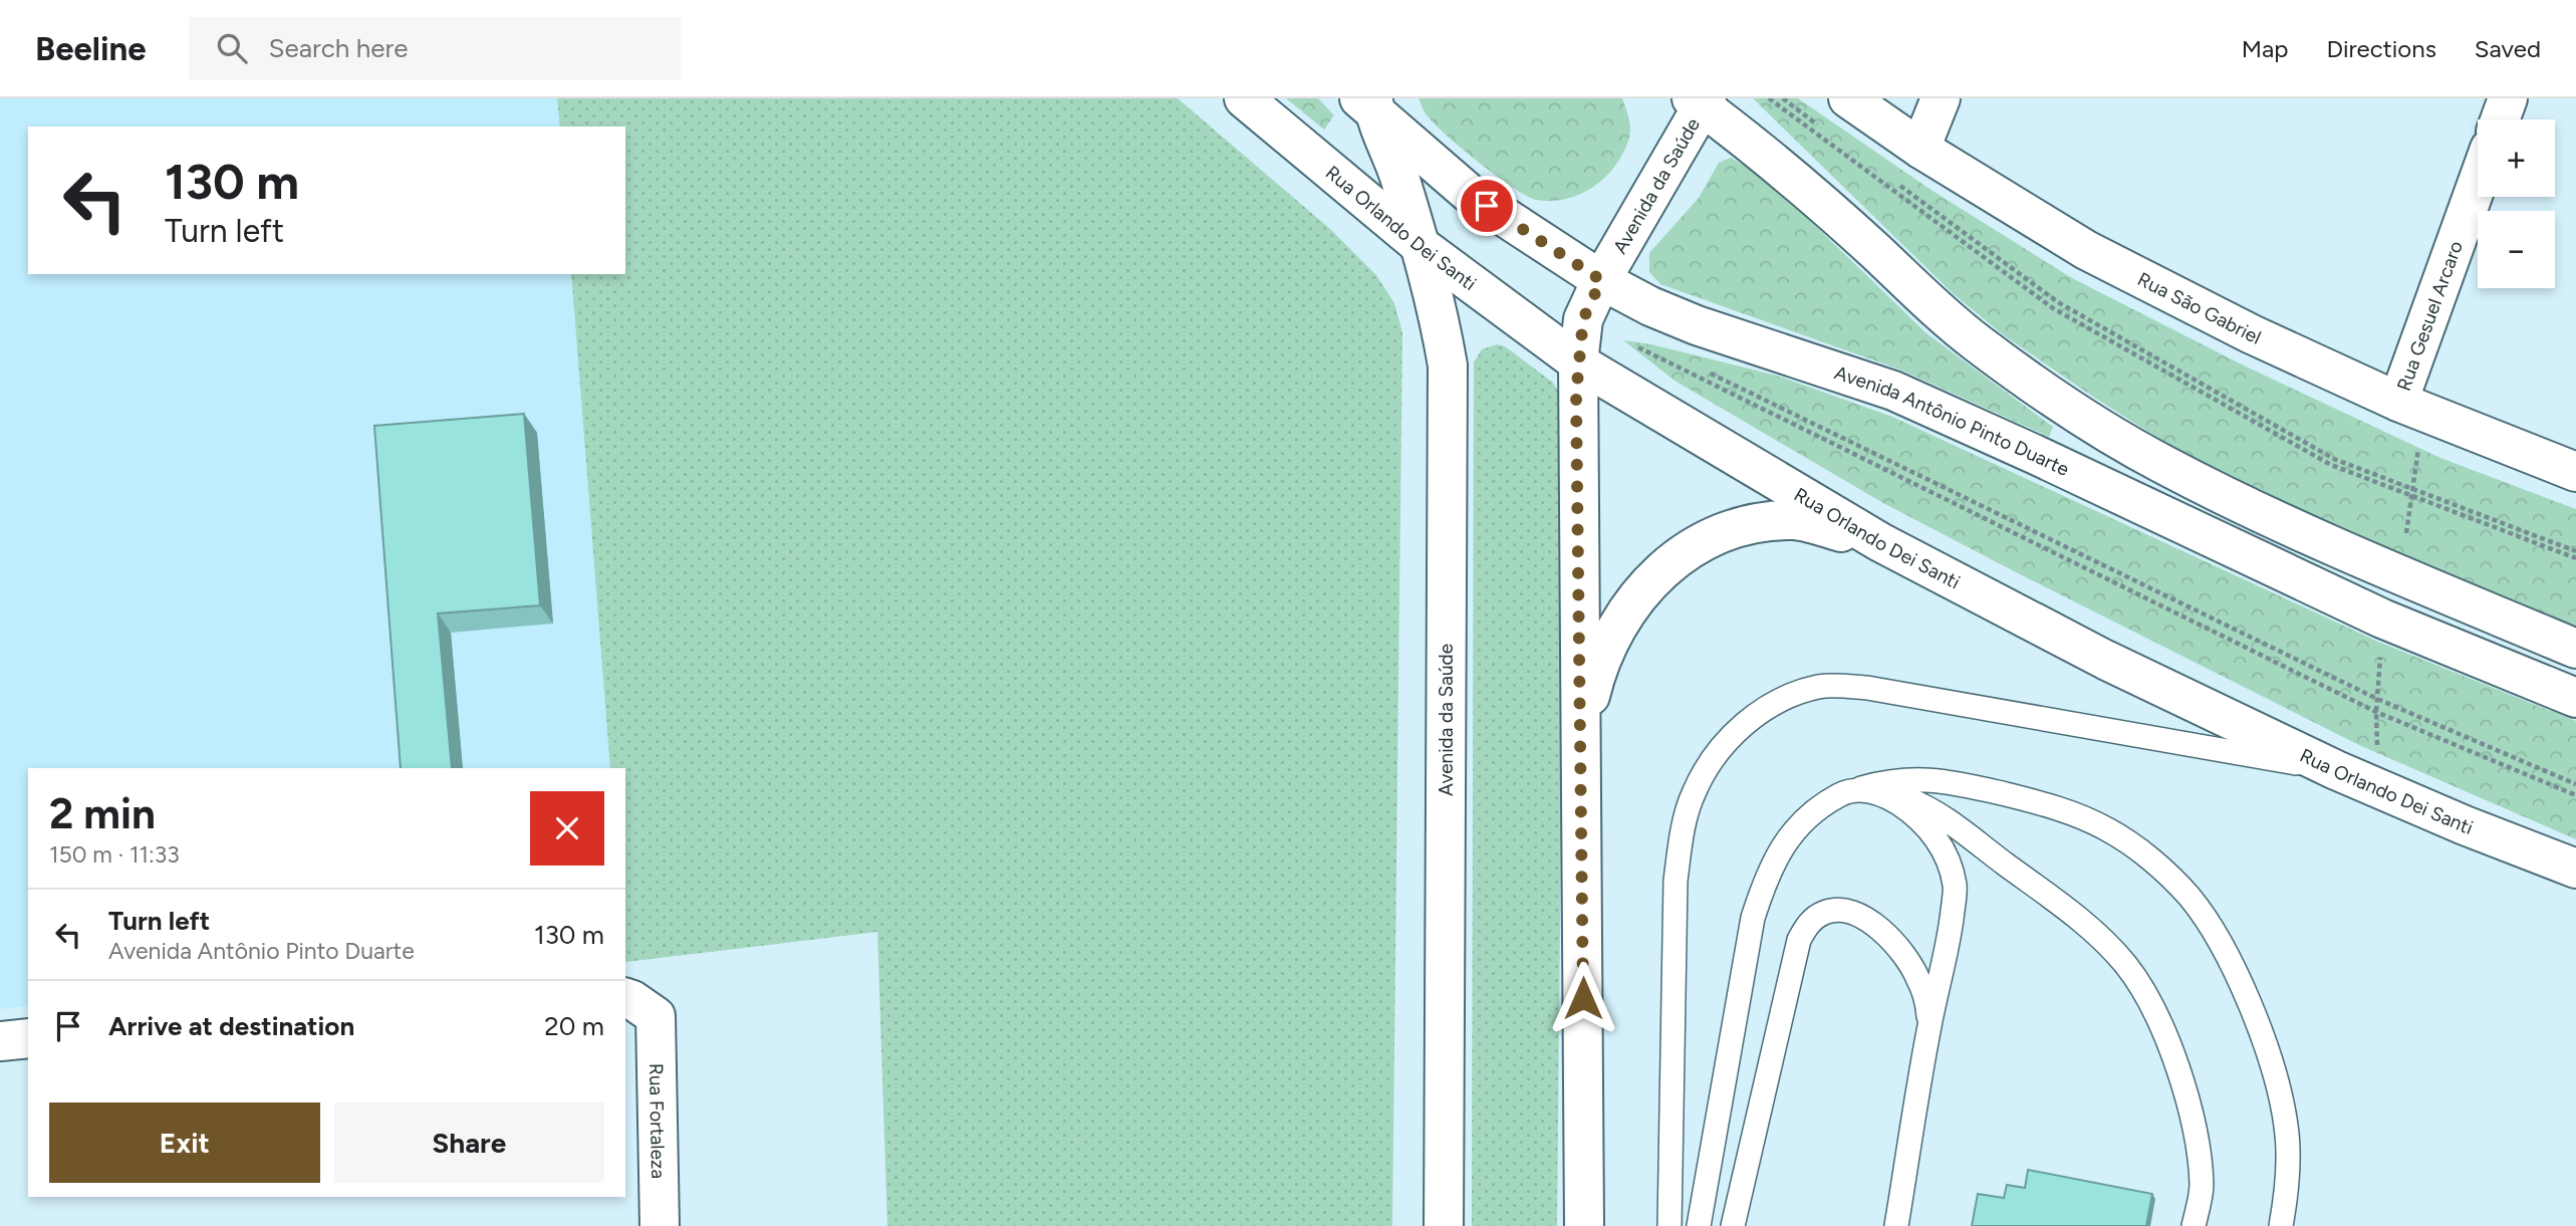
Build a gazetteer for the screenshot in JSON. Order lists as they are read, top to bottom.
{
  "streets": {
    "main road": [
      "Avenida da Saúde",
      "Rua Orlando Dei Santi",
      "Rua São Gabriel",
      "Rua Gesuel Arcaro",
      "Avenida Antônio Pinto Duarte",
      "Rua Fortaleza"
    ]
  },
  "crossings": [
    ["Avenida da Saúde", "Rua Orlando Dei Santi"],
    ["Avenida da Saúde", "Avenida Antônio Pinto Duarte"],
    ["Rua São Gabriel", "Rua Gesuel Arcaro"]
  ],
  "page": {
    "header": "Beeline",
    "search": "Search here",
    "nav": ["Map", "Directions", "Saved"],
    "map_buttons": ["+", "−"],
    "turn": ["130 m", "Turn left"],
    "heading": ["2 min", "150 m · 11:33"],
    "list": [
      {
        "name": "Turn left",
        "note": "Avenida Antônio Pinto Duarte",
        "value": "130 m"
      },
      {
        "name": "Arrive at destination",
        "value": "20 m"
      }
    ],
    "buttons": ["Exit", "Share"]
  }
}
